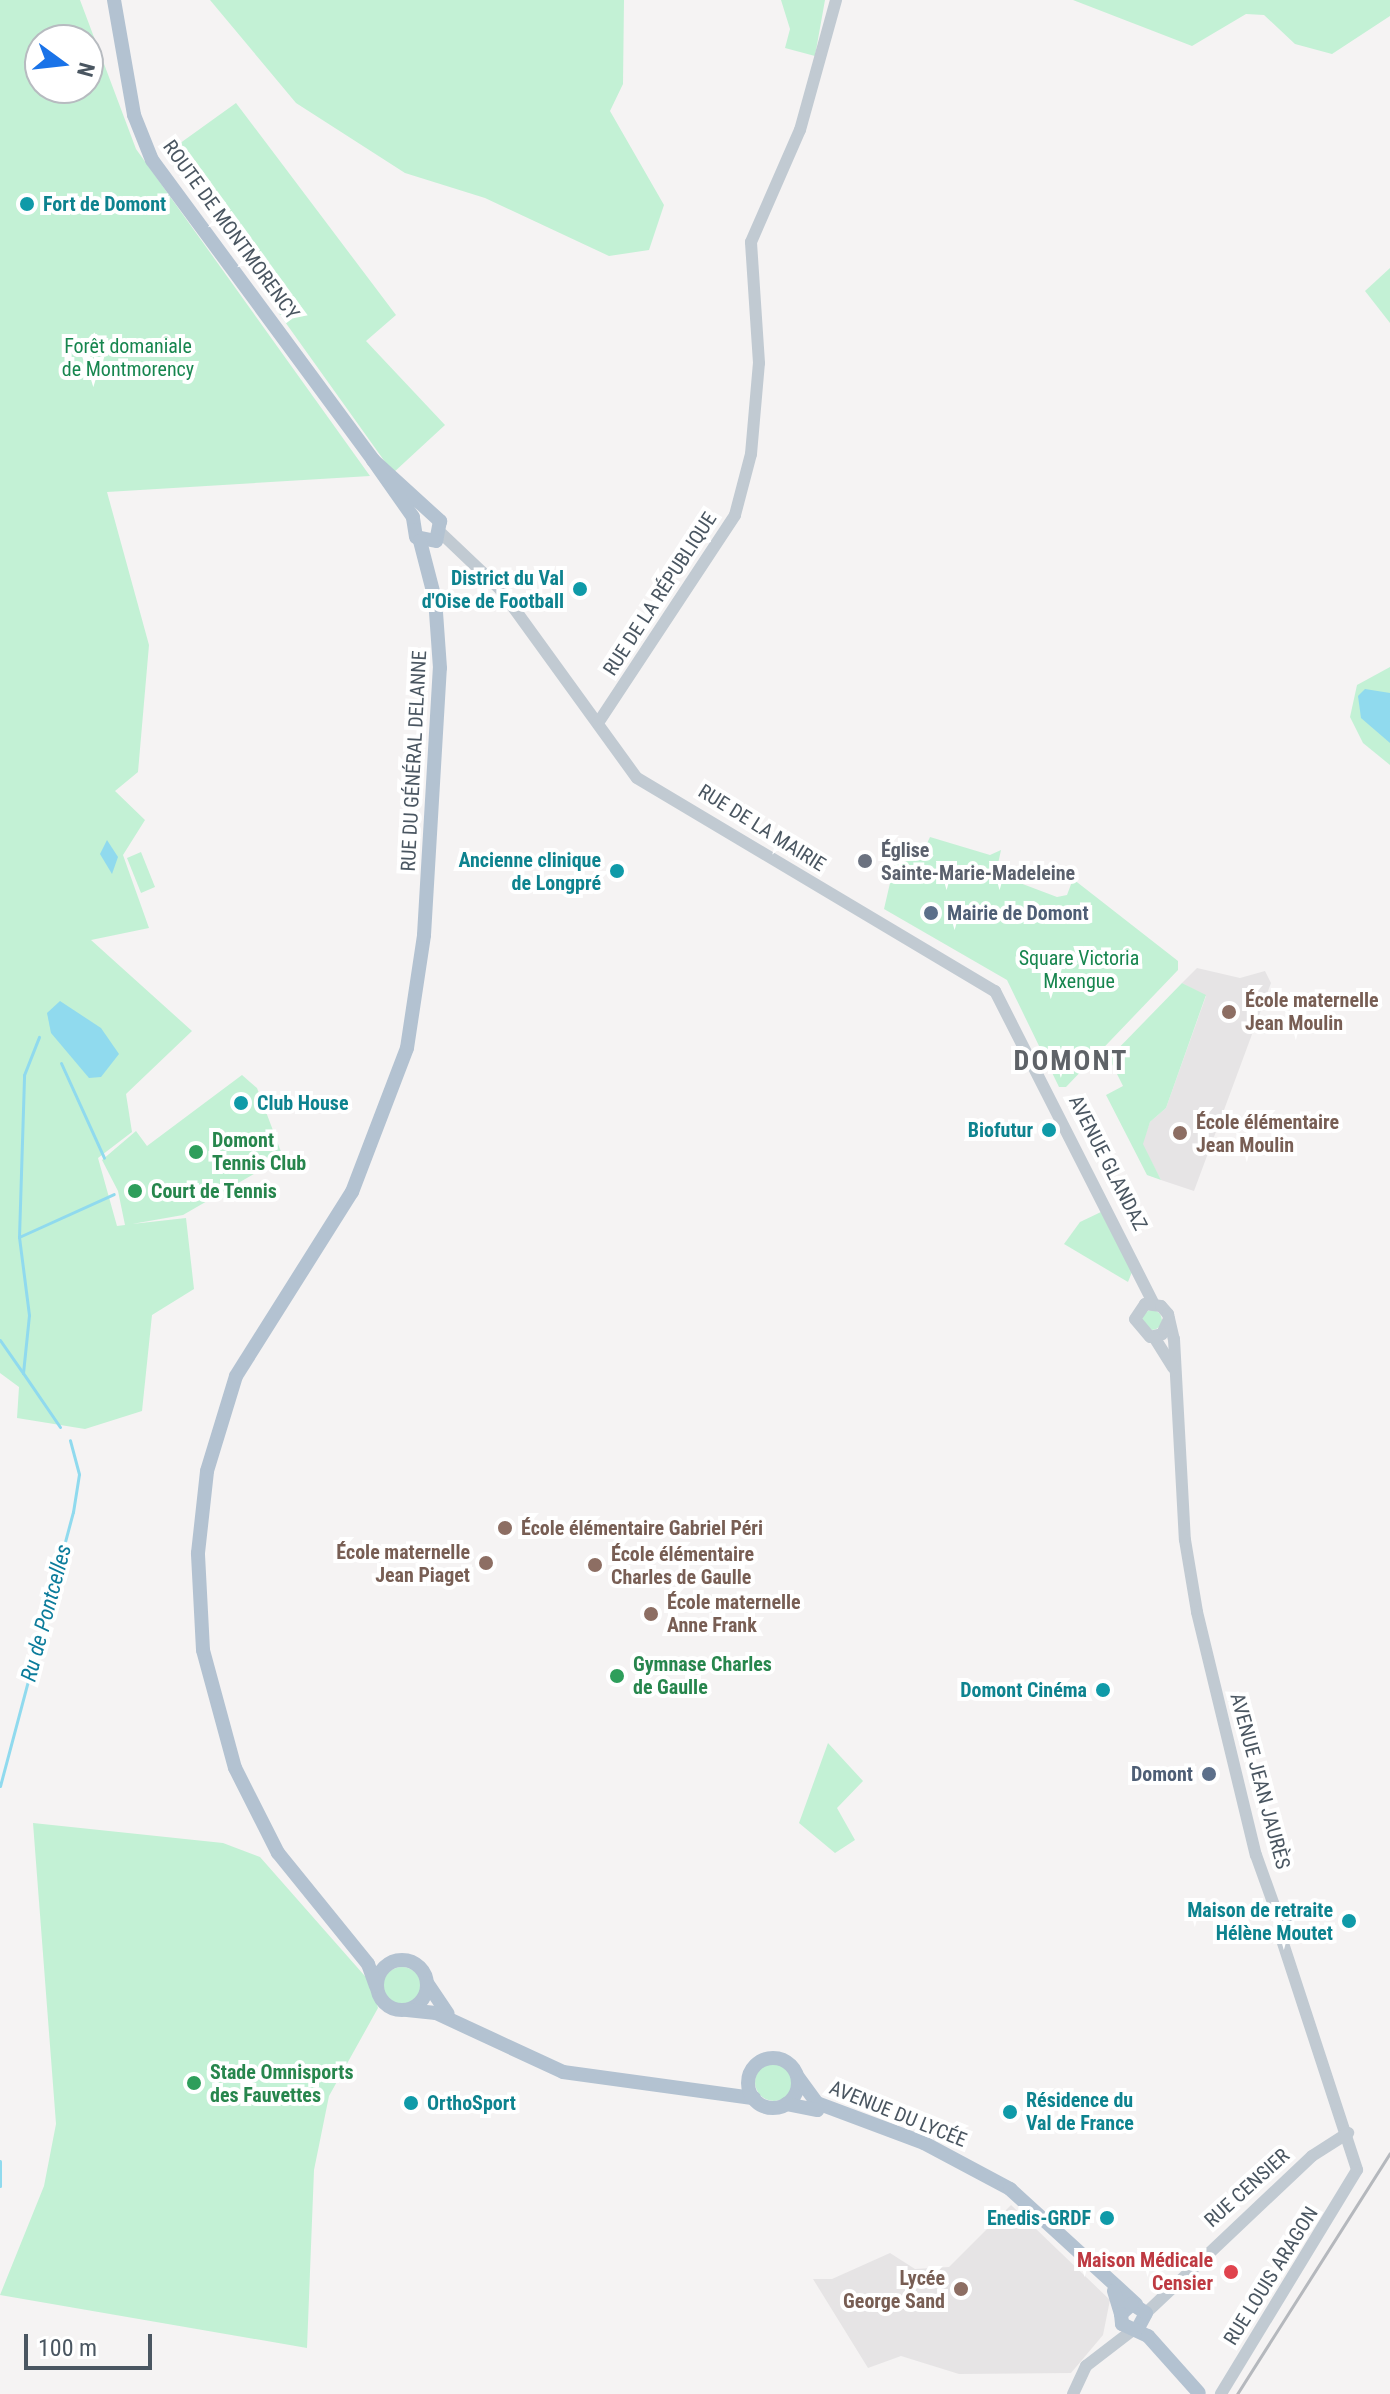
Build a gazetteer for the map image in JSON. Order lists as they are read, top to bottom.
{
  "streets": {
    "main road": ["ROUTE DE MONTMORENCY", "RUE DU GÉNÉRAL DELANNE", "AVENUE DU LYCÉE"],
    "street": [
      "RUE DE LA RÉPUBLIQUE",
      "RUE DE LA MAIRIE",
      "AVENUE GLANDAZ",
      "AVENUE JEAN JAURÈS",
      "RUE CENSIER",
      "RUE LOUIS ARAGON"
    ]
  },
  "crossings": [
    ["ROUTE DE MONTMORENCY", "RUE DU GÉNÉRAL DELANNE"],
    ["ROUTE DE MONTMORENCY", "RUE DE LA MAIRIE"],
    ["RUE DE LA RÉPUBLIQUE", "RUE DE LA MAIRIE"],
    ["RUE DU GÉNÉRAL DELANNE", "RUE DE LA MAIRIE"],
    ["RUE DE LA MAIRIE", "AVENUE GLANDAZ"],
    ["AVENUE GLANDAZ", "AVENUE JEAN JAURÈS"],
    ["AVENUE JEAN JAURÈS", "RUE CENSIER"],
    ["AVENUE JEAN JAURÈS", "RUE LOUIS ARAGON"],
    ["AVENUE DU LYCÉE", "RUE CENSIER"]
  ],
  "districts": ["DOMONT"],
  "water": ["Ru de Pontcelles"],
  "parks": ["Forêt domaniale de Montmorency", "Square Victoria Mxengue"],
  "places": [
    "Fort de Domont",
    "District du Val d'Oise de Football",
    "Église Sainte-Marie-Madeleine",
    "Ancienne clinique de Longpré",
    "Mairie de Domont",
    "École maternelle Jean Moulin",
    "Club House",
    "Biofutur",
    "École élémentaire Jean Moulin",
    "Domont Tennis Club",
    "Court de Tennis",
    "École élémentaire Gabriel Péri",
    "École maternelle Jean Piaget",
    "École élémentaire Charles de Gaulle",
    "École maternelle Anne Frank",
    "Gymnase Charles de Gaulle",
    "Domont Cinéma",
    "Domont",
    "Maison de retraite Hélène Moutet",
    "Stade Omnisports des Fauvettes",
    "OrthoSport",
    "Résidence du Val de France",
    "Enedis-GRDF",
    "Maison Médicale Censier",
    "Lycée George Sand"
  ],
  "scale_bar": "100 m",
  "north": "right"
}
